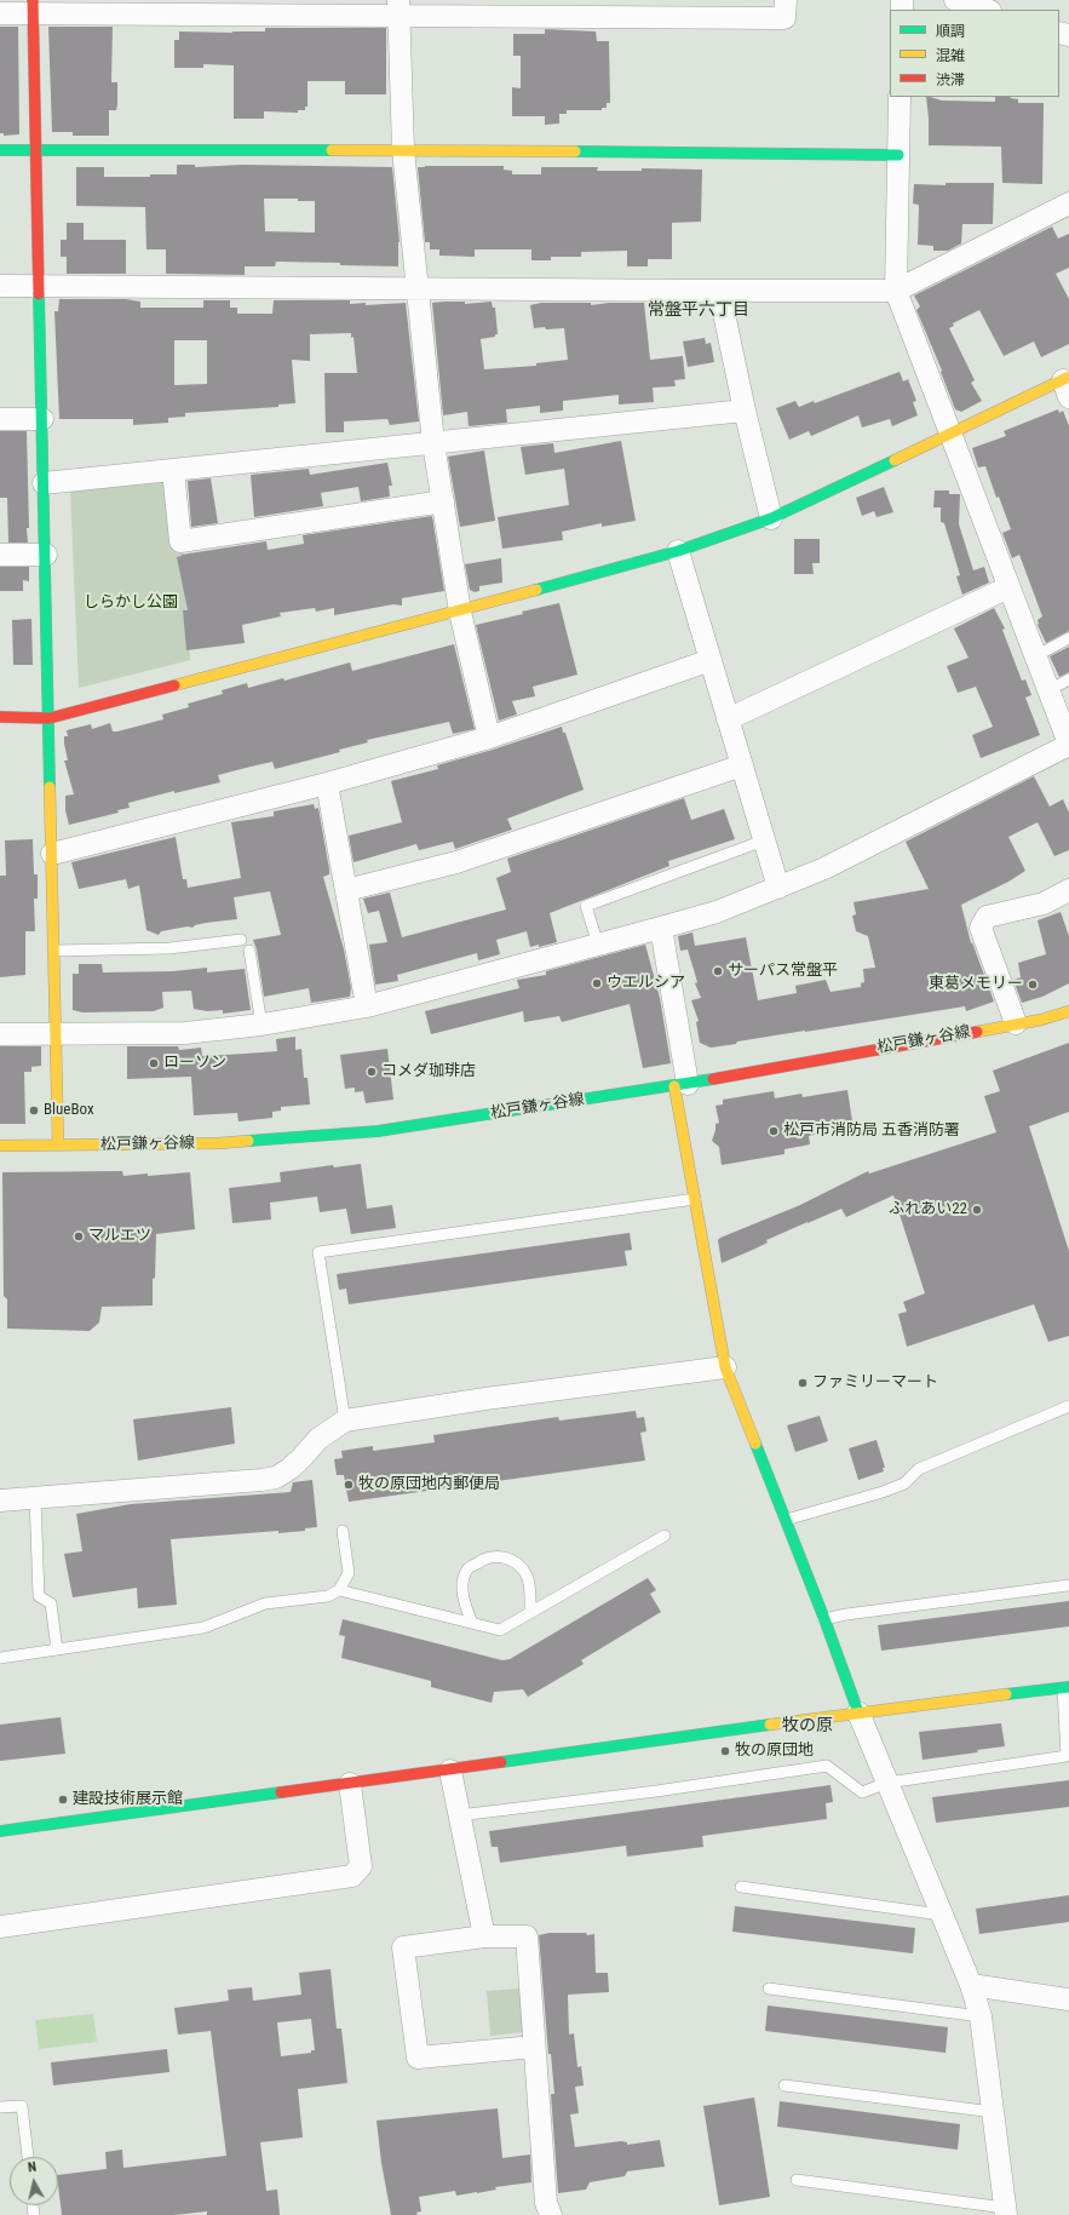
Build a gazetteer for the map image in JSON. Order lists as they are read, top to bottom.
{
  "streets": {
    "street": ["松戸鎌ヶ谷線"]
  },
  "districts": ["常盤平六丁目", "牧の原"],
  "parks": ["しらかし公園"],
  "places": [
    "サーパス常盤平",
    "ウエルシア",
    "東葛メモリー",
    "ローソン",
    "コメダ珈琲店",
    "BlueBox",
    "松戸市消防局 五香消防署",
    "ふれあい22",
    "マルエツ",
    "ファミリーマート",
    "牧の原団地内郵便局",
    "牧の原団地",
    "建設技術展示館"
  ],
  "legend": ["順調", "混雑", "渋滞"],
  "north": "top"
}
